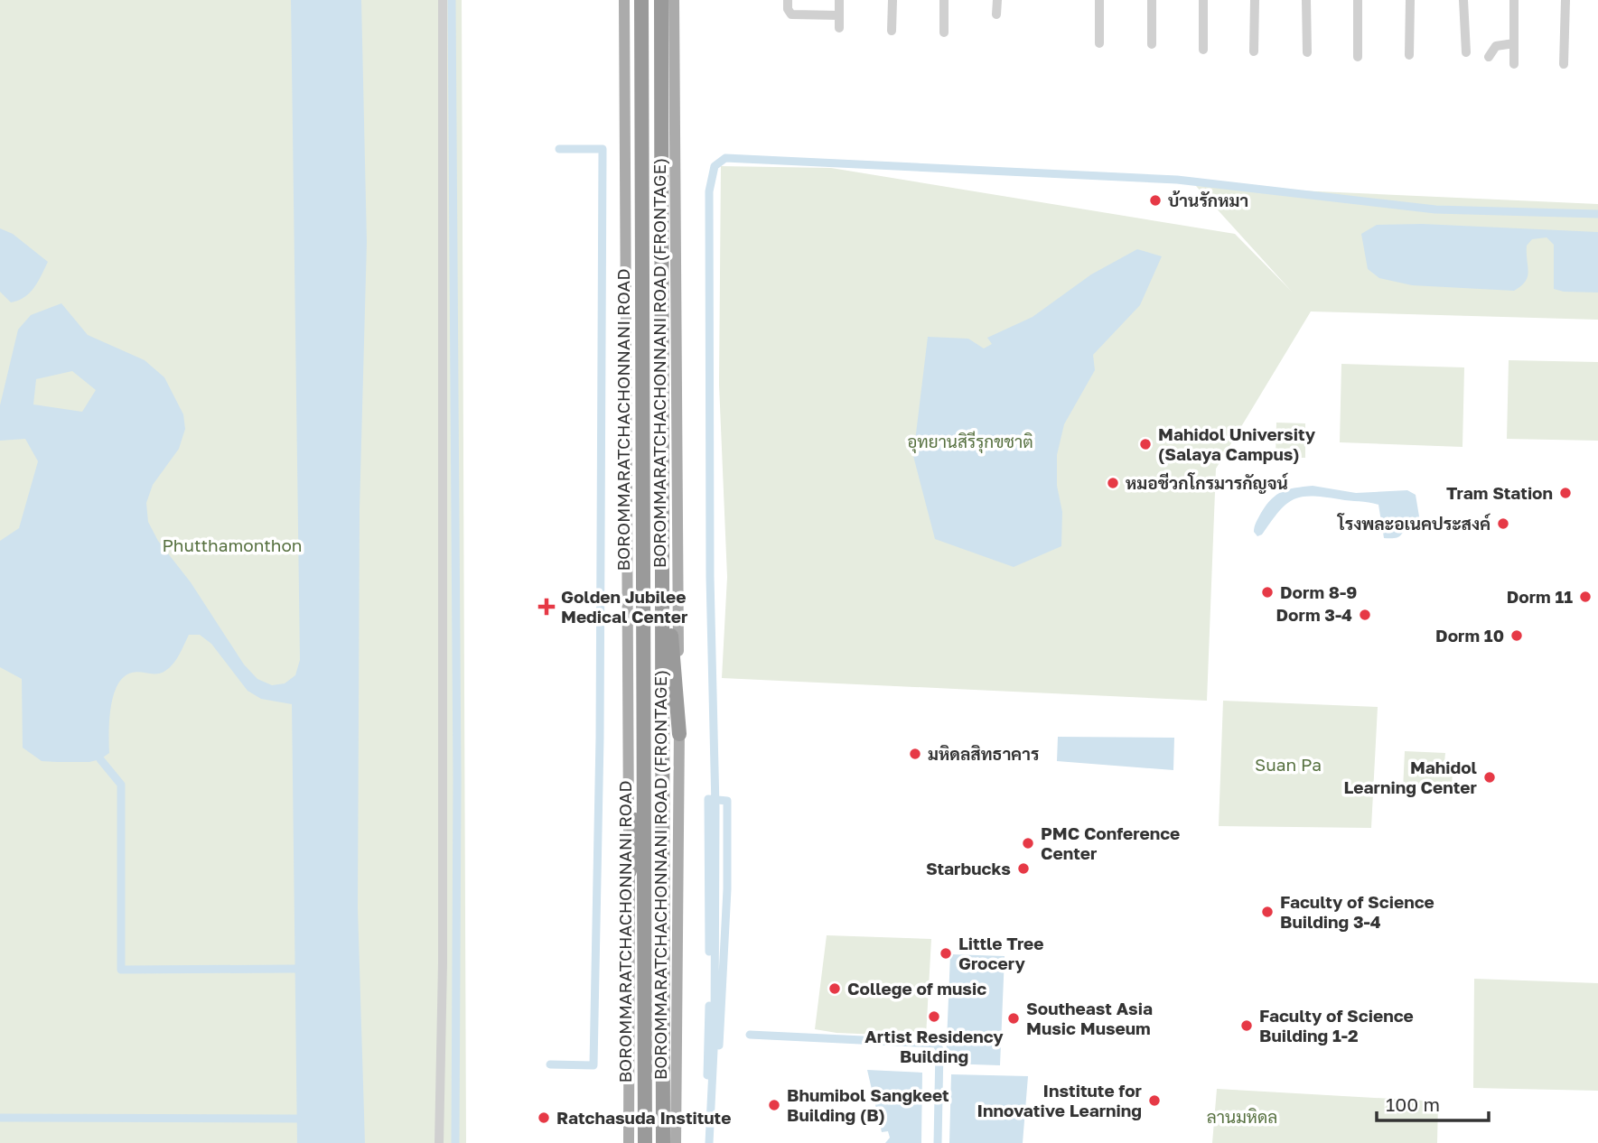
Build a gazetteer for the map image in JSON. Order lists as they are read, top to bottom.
{
  "streets": {
    "highway": ["BOROMMARATCHACHONNANI ROAD"],
    "main road": ["BOROMMARATCHACHONNANI ROAD (FRONTAGE)"]
  },
  "parks": [
    "อุทยานสิรีรุกขชาติ",
    "Phutthamonthon",
    "Suan Pa",
    "ลานมหิดล"
  ],
  "places": {
    "other": [
      "บ้านรักหมา",
      "Mahidol University (Salaya Campus)",
      "หมอชีวกโกรมารกัญจน์",
      "Tram Station",
      "โรงพละอเนคประสงค์",
      "Dorm 8-9",
      "Dorm 11",
      "Dorm 3-4",
      "Dorm 10",
      "มหิดลสิทธาคาร",
      "Mahidol Learning Center",
      "PMC Conference Center",
      "Starbucks",
      "Faculty of Science Building 3-4",
      "Little Tree Grocery",
      "College of music",
      "Artist Residency Building",
      "Southeast Asia Music Museum",
      "Faculty of Science Building 1-2",
      "Institute for Innovative Learning",
      "Bhumibol Sangkeet Building (B)",
      "Ratchasuda Institute"
    ],
    "health": ["Golden Jubilee Medical Center"]
  },
  "scale_bar": "100 m"
}
